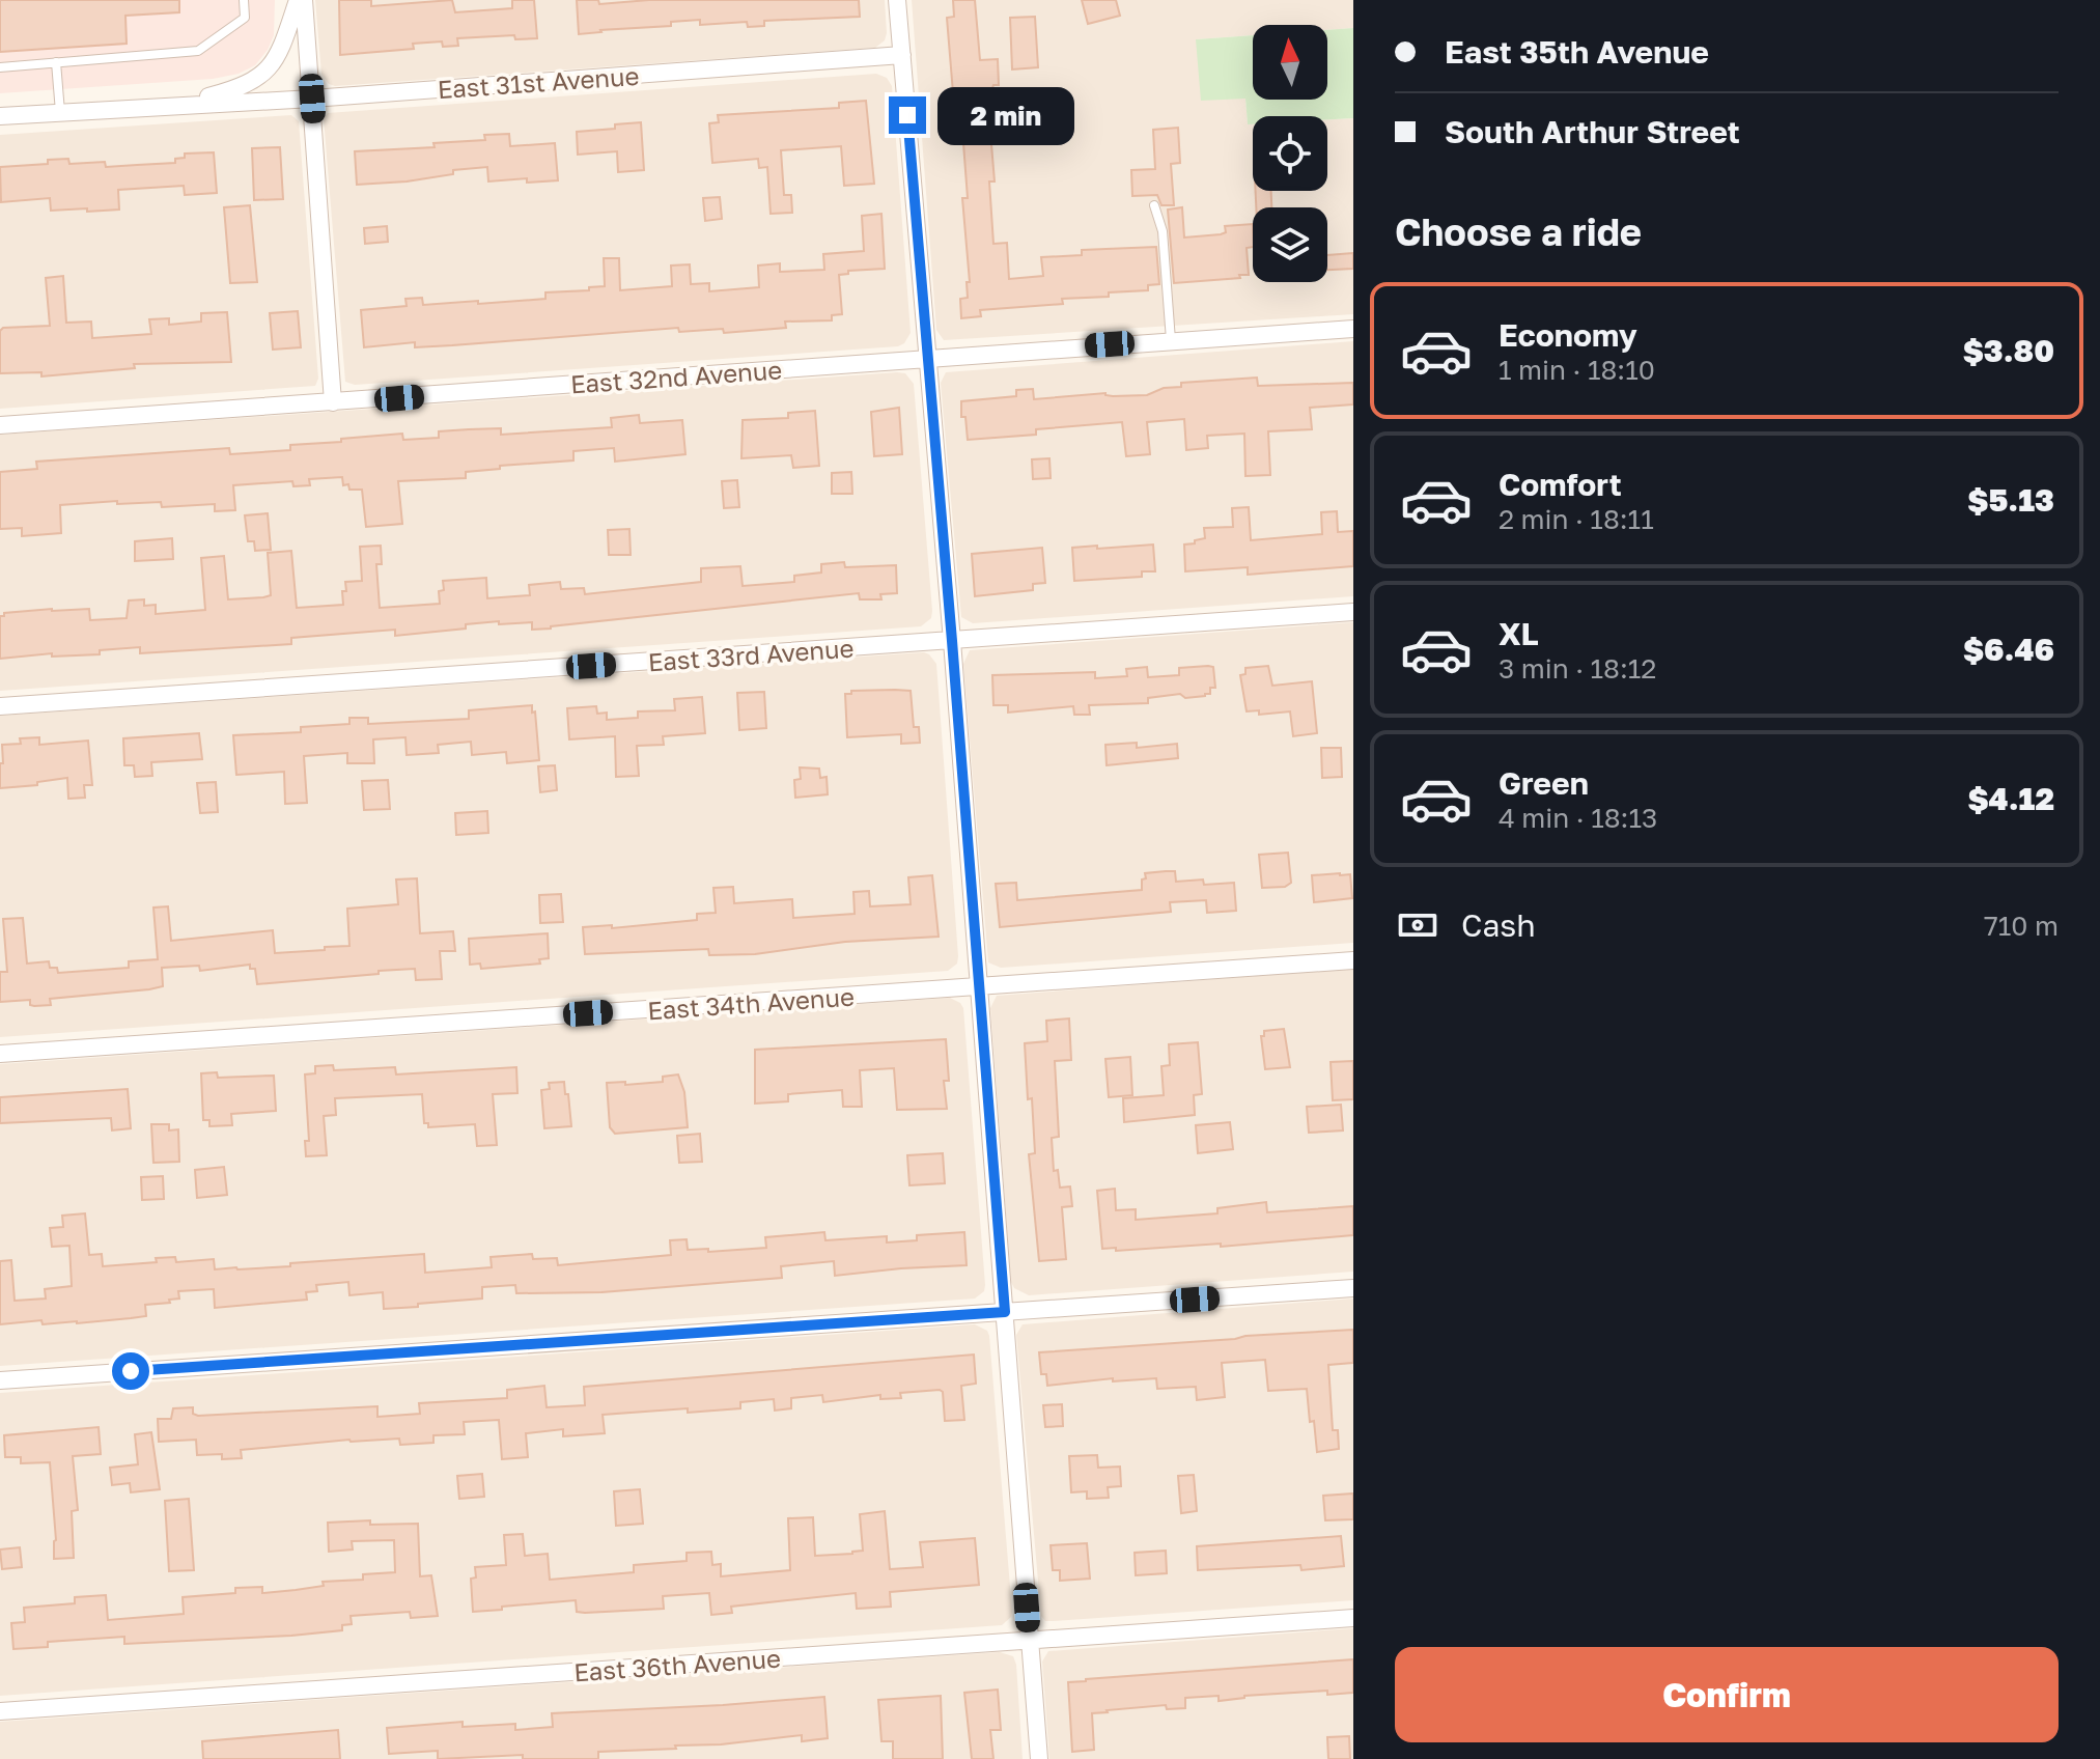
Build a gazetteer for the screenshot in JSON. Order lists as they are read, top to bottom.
{
  "streets": {
    "street": [
      "East 31st Avenue",
      "East 32nd Avenue",
      "East 33rd Avenue",
      "East 34th Avenue",
      "East 36th Avenue"
    ]
  },
  "north": "top",
  "page": {
    "banner": ["East 35th Avenue", "South Arthur Street"],
    "bubble": "2 min",
    "heading": "Choose a ride",
    "list": [
      {
        "name": "Economy",
        "note": "1 min · 18:10",
        "value": "$3.80"
      },
      {
        "name": "Comfort",
        "note": "2 min · 18:11",
        "value": "$5.13"
      },
      {
        "name": "XL",
        "note": "3 min · 18:12",
        "value": "$6.46"
      },
      {
        "name": "Green",
        "note": "4 min · 18:13",
        "value": "$4.12"
      }
    ],
    "pay": ["Cash", "710 m"],
    "buttons": "Confirm"
  }
}
